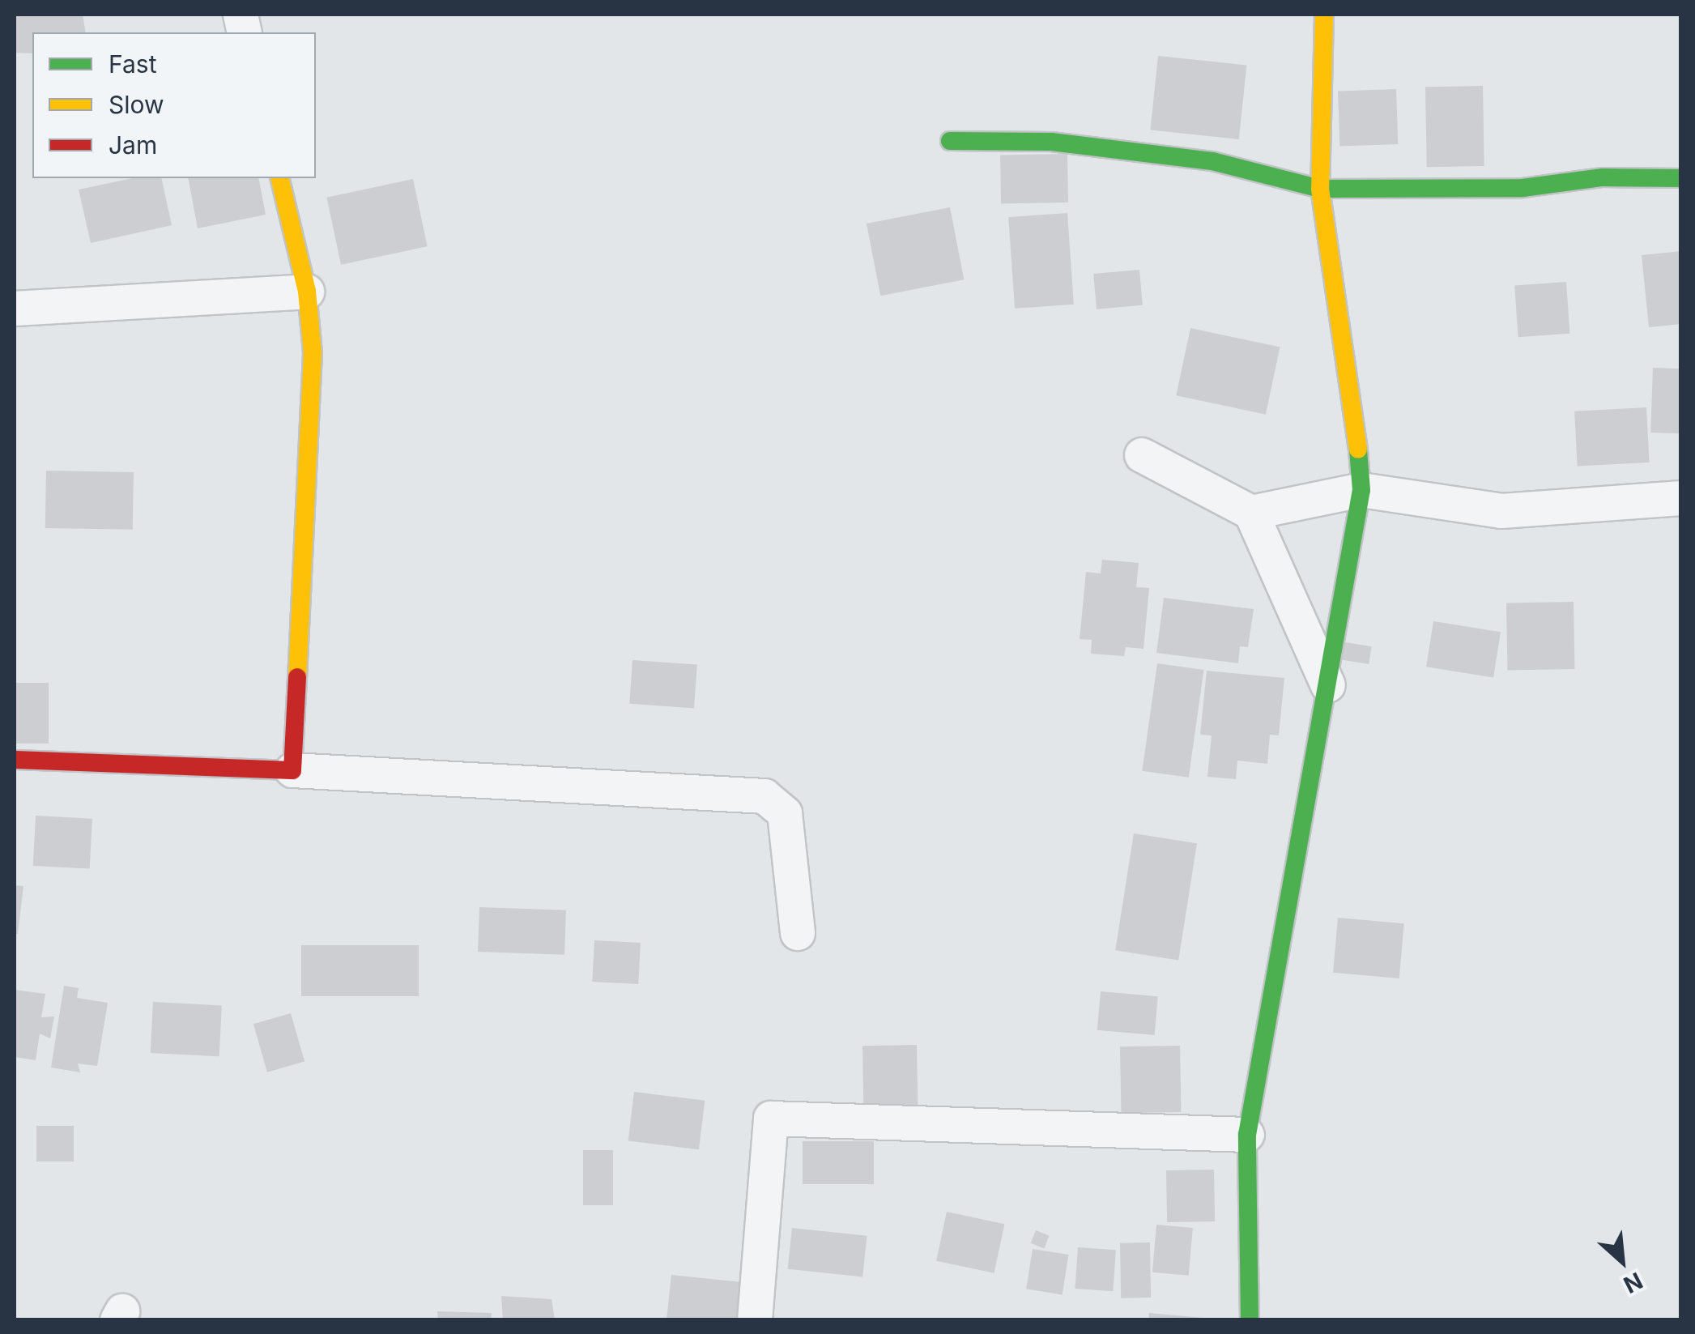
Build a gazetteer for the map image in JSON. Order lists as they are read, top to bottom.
{
  "legend": ["Fast", "Slow", "Jam"],
  "north": "bottom right"
}
